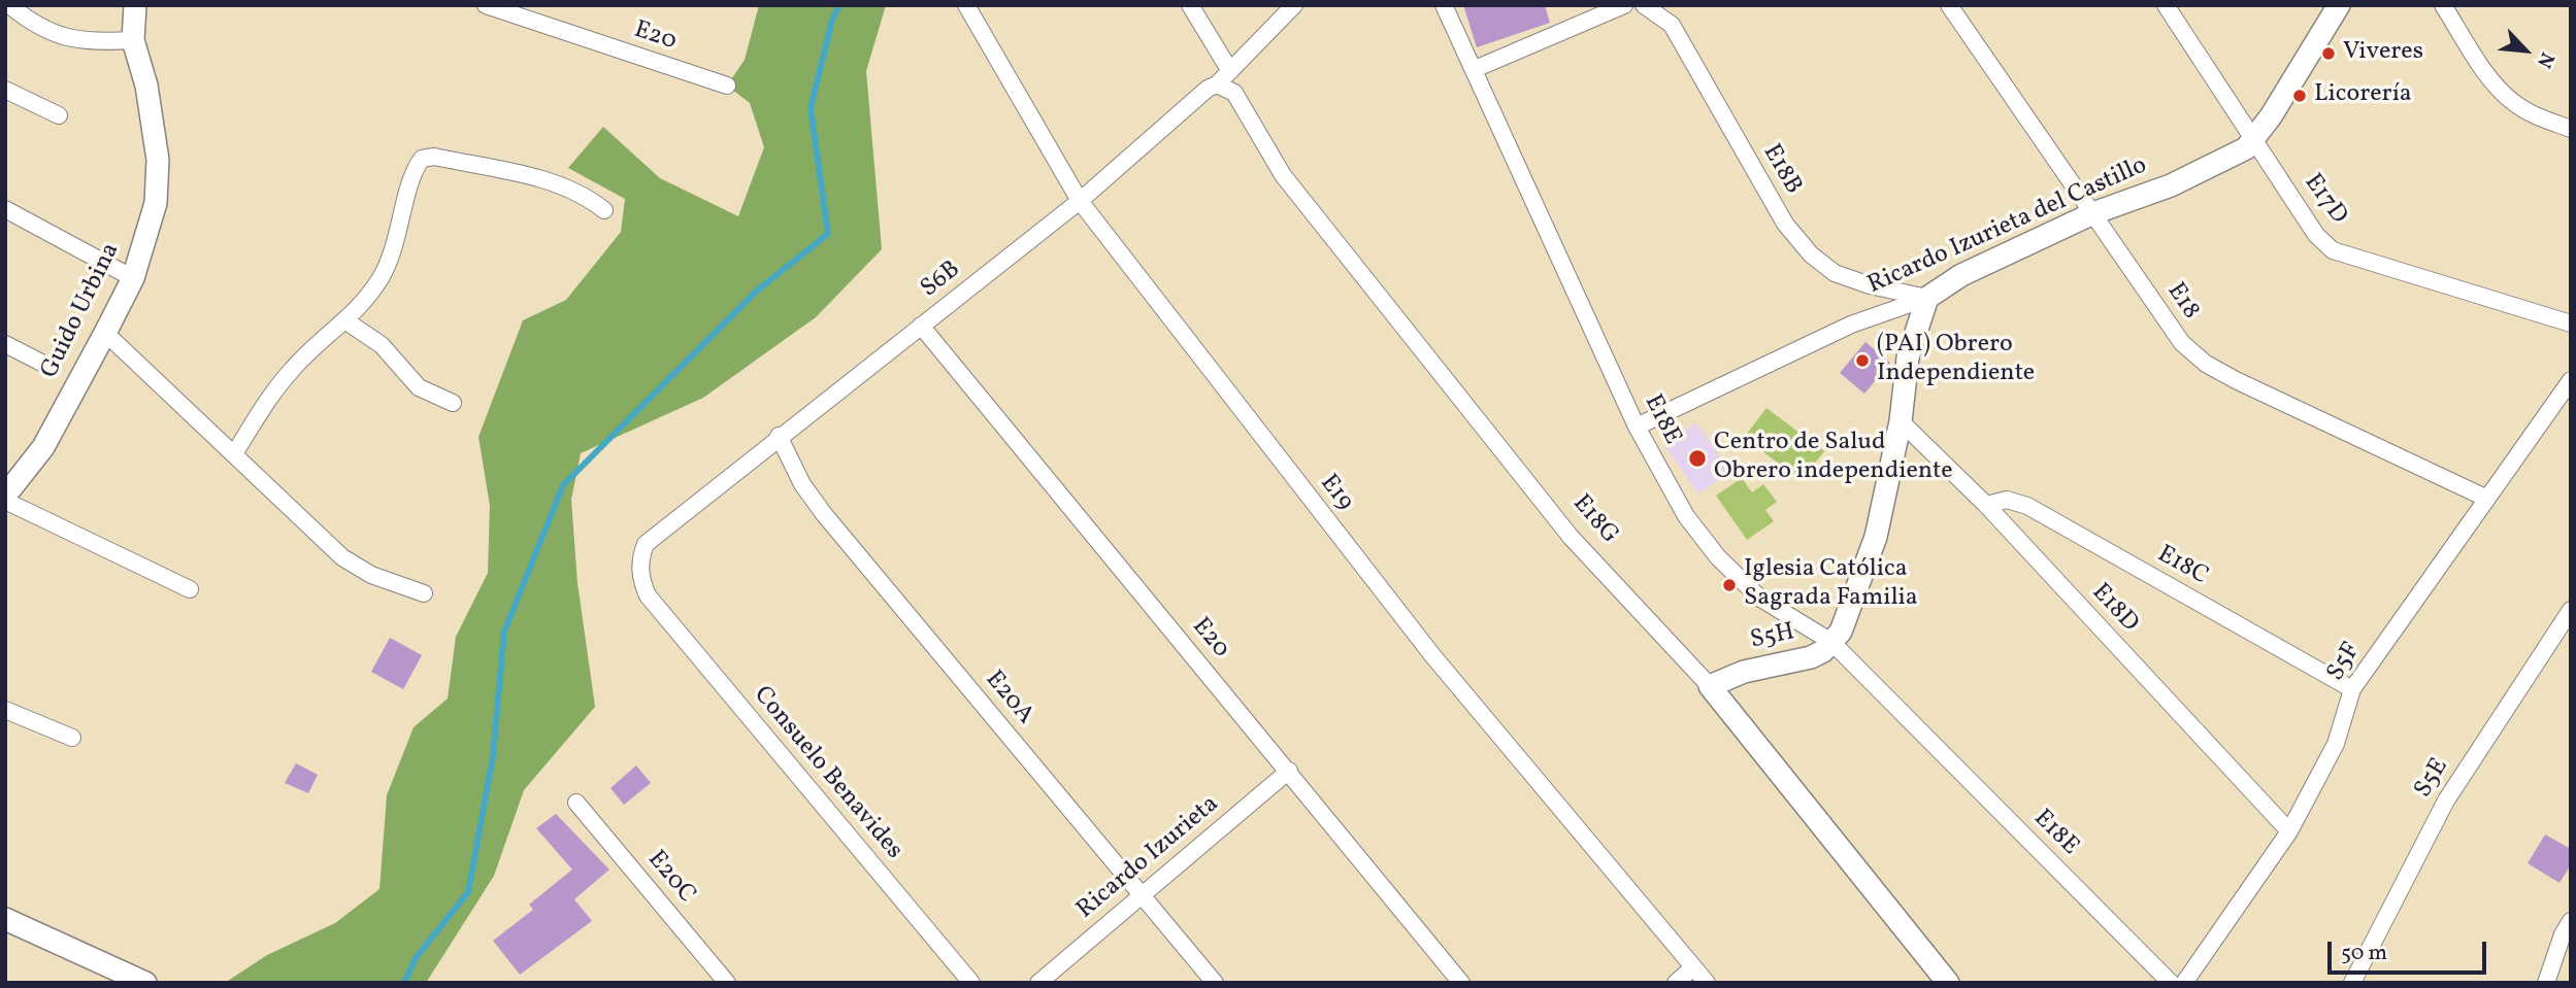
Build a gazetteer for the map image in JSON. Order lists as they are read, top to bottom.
{
  "streets": {
    "street": [
      "E20",
      "E18B",
      "E17D",
      "Ricardo Izurieta del Castillo",
      "S6B",
      "E18",
      "Guido Urbina",
      "E18E",
      "E19",
      "E18G",
      "E18C",
      "E18D",
      "S5H",
      "S5F",
      "E20A",
      "Consuelo Benavides",
      "S5E",
      "Ricardo Izurieta",
      "E20C"
    ]
  },
  "crossings": [
    ["E20", "S6B"],
    ["E20", "Ricardo Izurieta"],
    ["E18B", "Ricardo Izurieta del Castillo"],
    ["E18B", "S5H"],
    ["E17D", "Ricardo Izurieta del Castillo"],
    ["Ricardo Izurieta del Castillo", "E18"],
    ["Ricardo Izurieta del Castillo", "E18E"],
    ["Ricardo Izurieta del Castillo", "S5H"],
    ["S6B", "E19"],
    ["S6B", "E18G"],
    ["S6B", "E20A"],
    ["S6B", "Consuelo Benavides"],
    ["E18", "S5F"],
    ["E18E", "S5H"],
    ["E18G", "S5H"],
    ["E18C", "E18D"],
    ["E18C", "S5F"],
    ["E18D", "S5H"],
    ["E18D", "S5F"],
    ["E20A", "Ricardo Izurieta"]
  ],
  "places": [
    "Viveres",
    "Licorería",
    "(PAI) Obrero Independiente",
    "Centro de Salud Obrero independiente",
    "Iglesia Católica Sagrada Familia"
  ],
  "scale_bar": "50 m",
  "north": "bottom right"
}
